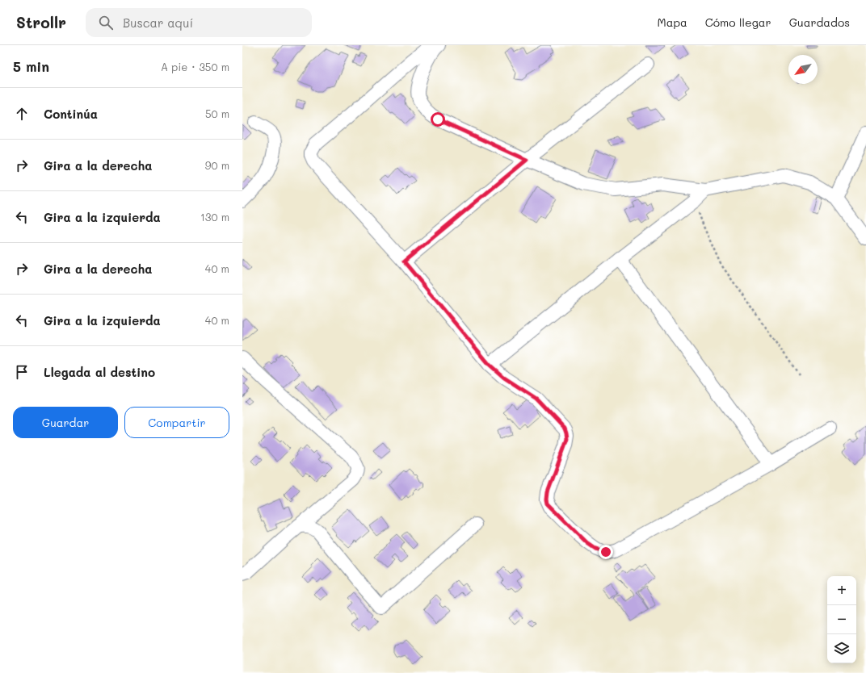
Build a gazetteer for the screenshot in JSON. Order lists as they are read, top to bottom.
{
  "north": "bottom left",
  "page": {
    "header": "Strollr",
    "search": "Buscar aquí",
    "nav": ["Mapa", "Cómo llegar", "Guardados"],
    "heading": ["5 min", "A pie · 350 m"],
    "list": [
      ["Continúa", "50 m"],
      ["Gira a la derecha", "90 m"],
      ["Gira a la izquierda", "130 m"],
      ["Gira a la derecha", "40 m"],
      ["Gira a la izquierda", "40 m"],
      "Llegada al destino"
    ],
    "buttons": ["Guardar", "Compartir"],
    "map_buttons": ["+", "−"]
  }
}
